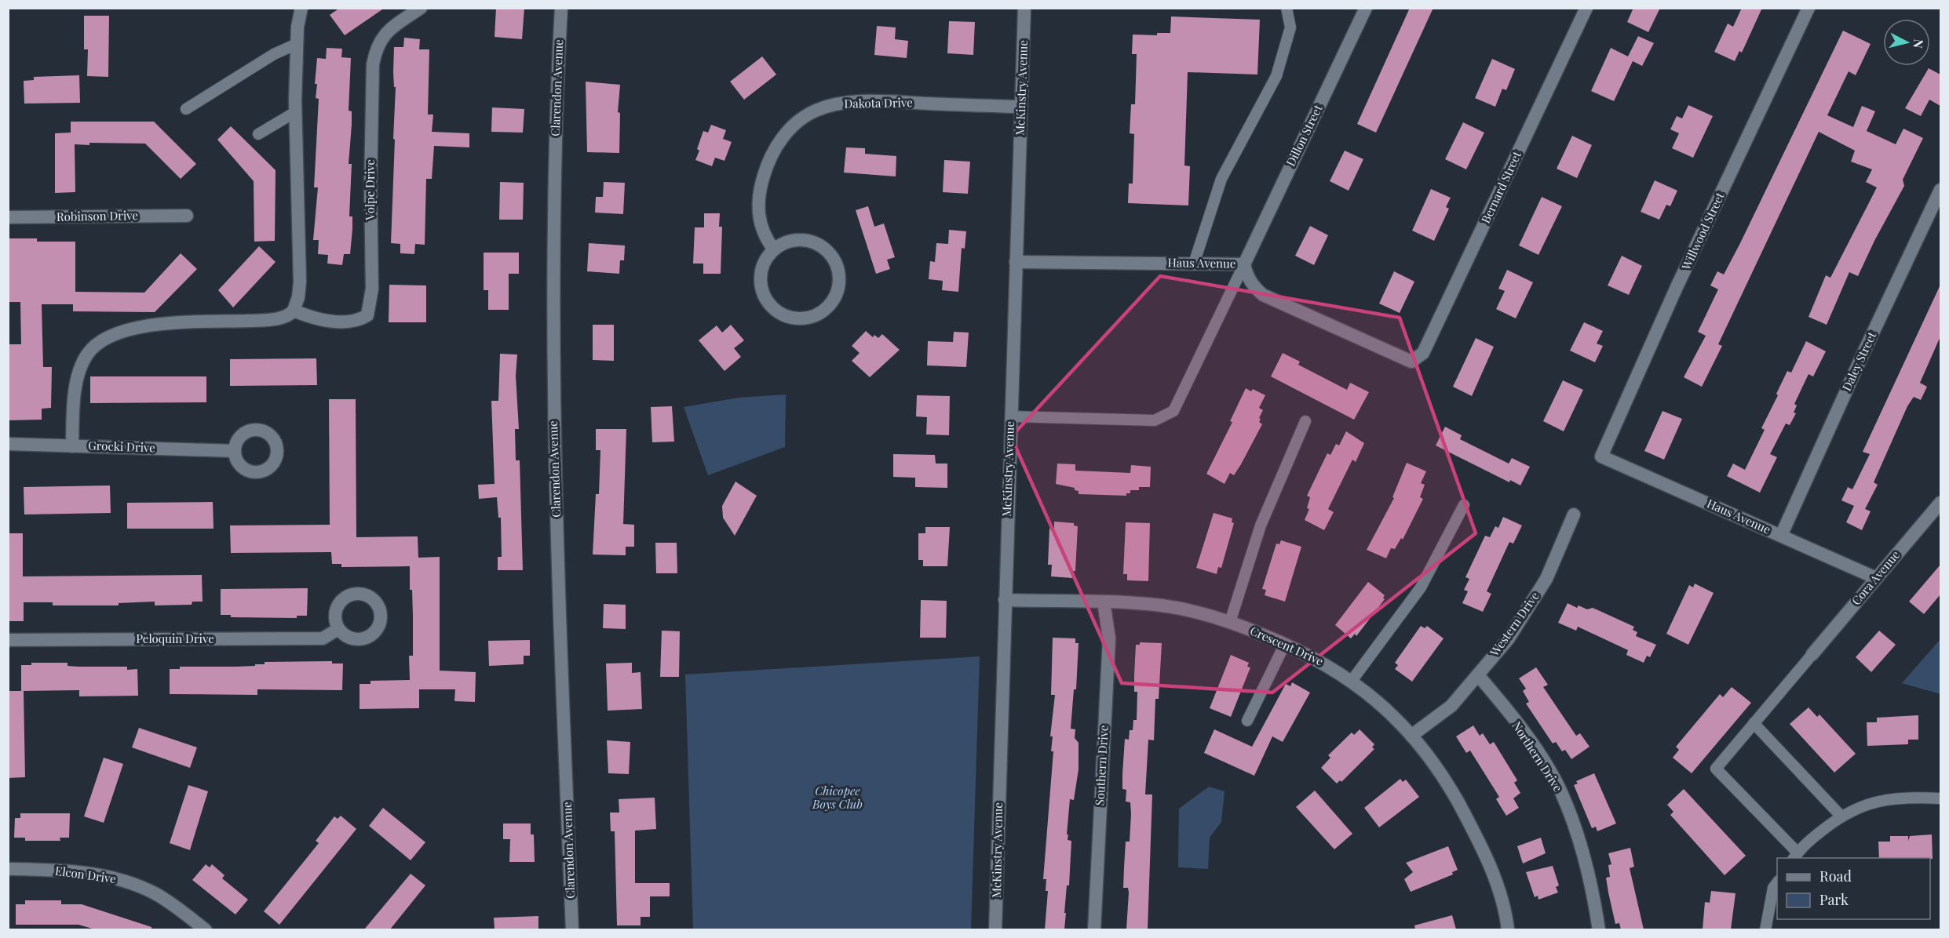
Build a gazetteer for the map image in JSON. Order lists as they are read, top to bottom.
{
  "streets": {
    "street": [
      "Clarendon Avenue",
      "McKinstry Avenue",
      "Dakota Drive",
      "Dillon Street",
      "Bernard Street",
      "Volpe Drive",
      "Robinson Drive",
      "Willwood Street",
      "Haus Avenue",
      "Daley Street",
      "Grocki Drive",
      "Cora Avenue",
      "Western Drive",
      "Peloquin Drive",
      "Crescent Drive",
      "Northern Drive",
      "Southern Drive",
      "Elcon Drive"
    ]
  },
  "crossings": [
    ["McKinstry Avenue", "Dakota Drive"],
    ["McKinstry Avenue", "Haus Avenue"],
    ["McKinstry Avenue", "Crescent Drive"],
    ["Dillon Street", "Haus Avenue"],
    ["Bernard Street", "Haus Avenue"],
    ["Willwood Street", "Haus Avenue"],
    ["Haus Avenue", "Daley Street"],
    ["Haus Avenue", "Cora Avenue"],
    ["Western Drive", "Crescent Drive"],
    ["Western Drive", "Northern Drive"],
    ["Crescent Drive", "Southern Drive"]
  ],
  "parks": ["Chicopee Boys Club"],
  "legend": ["Road", "Park"],
  "north": "right"
}
